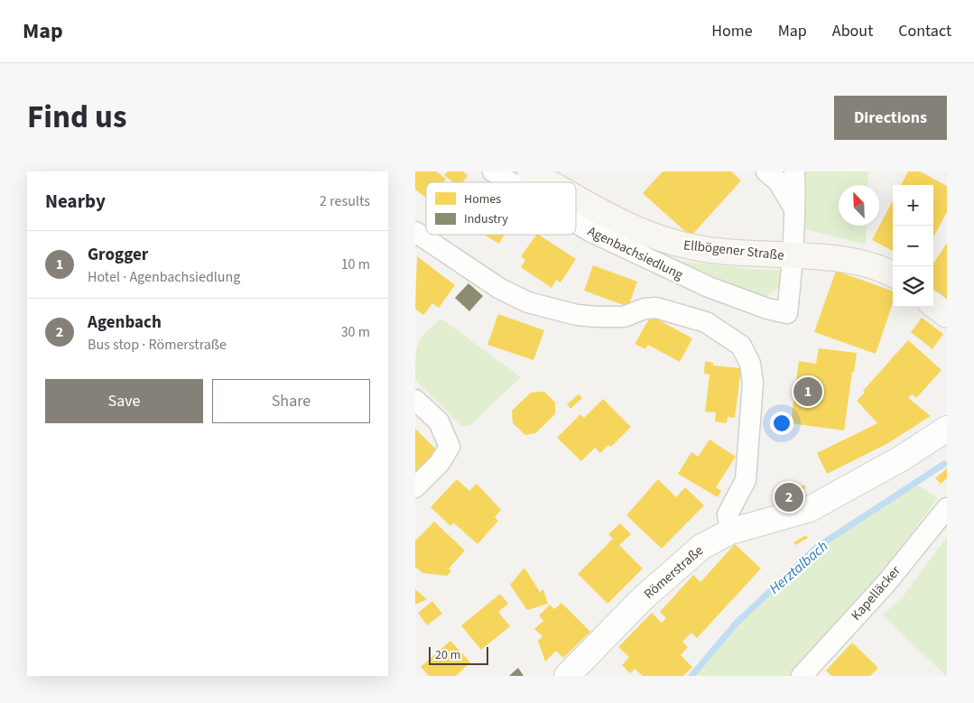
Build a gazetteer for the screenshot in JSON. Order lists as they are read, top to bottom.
{
  "streets": {
    "main road": ["Ellbögener Straße"],
    "street": ["Agenbachsiedlung", "Römerstraße", "Kapelläcker"]
  },
  "crossings": [
    ["Ellbögener Straße", "Agenbachsiedlung"]
  ],
  "water": ["Herztalbach"],
  "legend": ["Homes", "Industry"],
  "scale_bar": "20 m",
  "north": "top left",
  "page": {
    "header": "Map",
    "nav": [
      "Home",
      "Map",
      "About",
      "Contact"
    ],
    "title": "Find us",
    "buttons": [
      "Directions",
      ["Save", "Share"]
    ],
    "heading": ["Nearby", "2 results"],
    "map_buttons": ["+", "−"],
    "list": [
      {
        "mark": "1",
        "name": "Grogger",
        "note": "Hotel · Agenbachsiedlung",
        "value": "10 m"
      },
      {
        "mark": "2",
        "name": "Agenbach",
        "note": "Bus stop · Römerstraße",
        "value": "30 m"
      }
    ],
    "pins": ["1", "2"],
    "scale": "20 m"
  }
}
